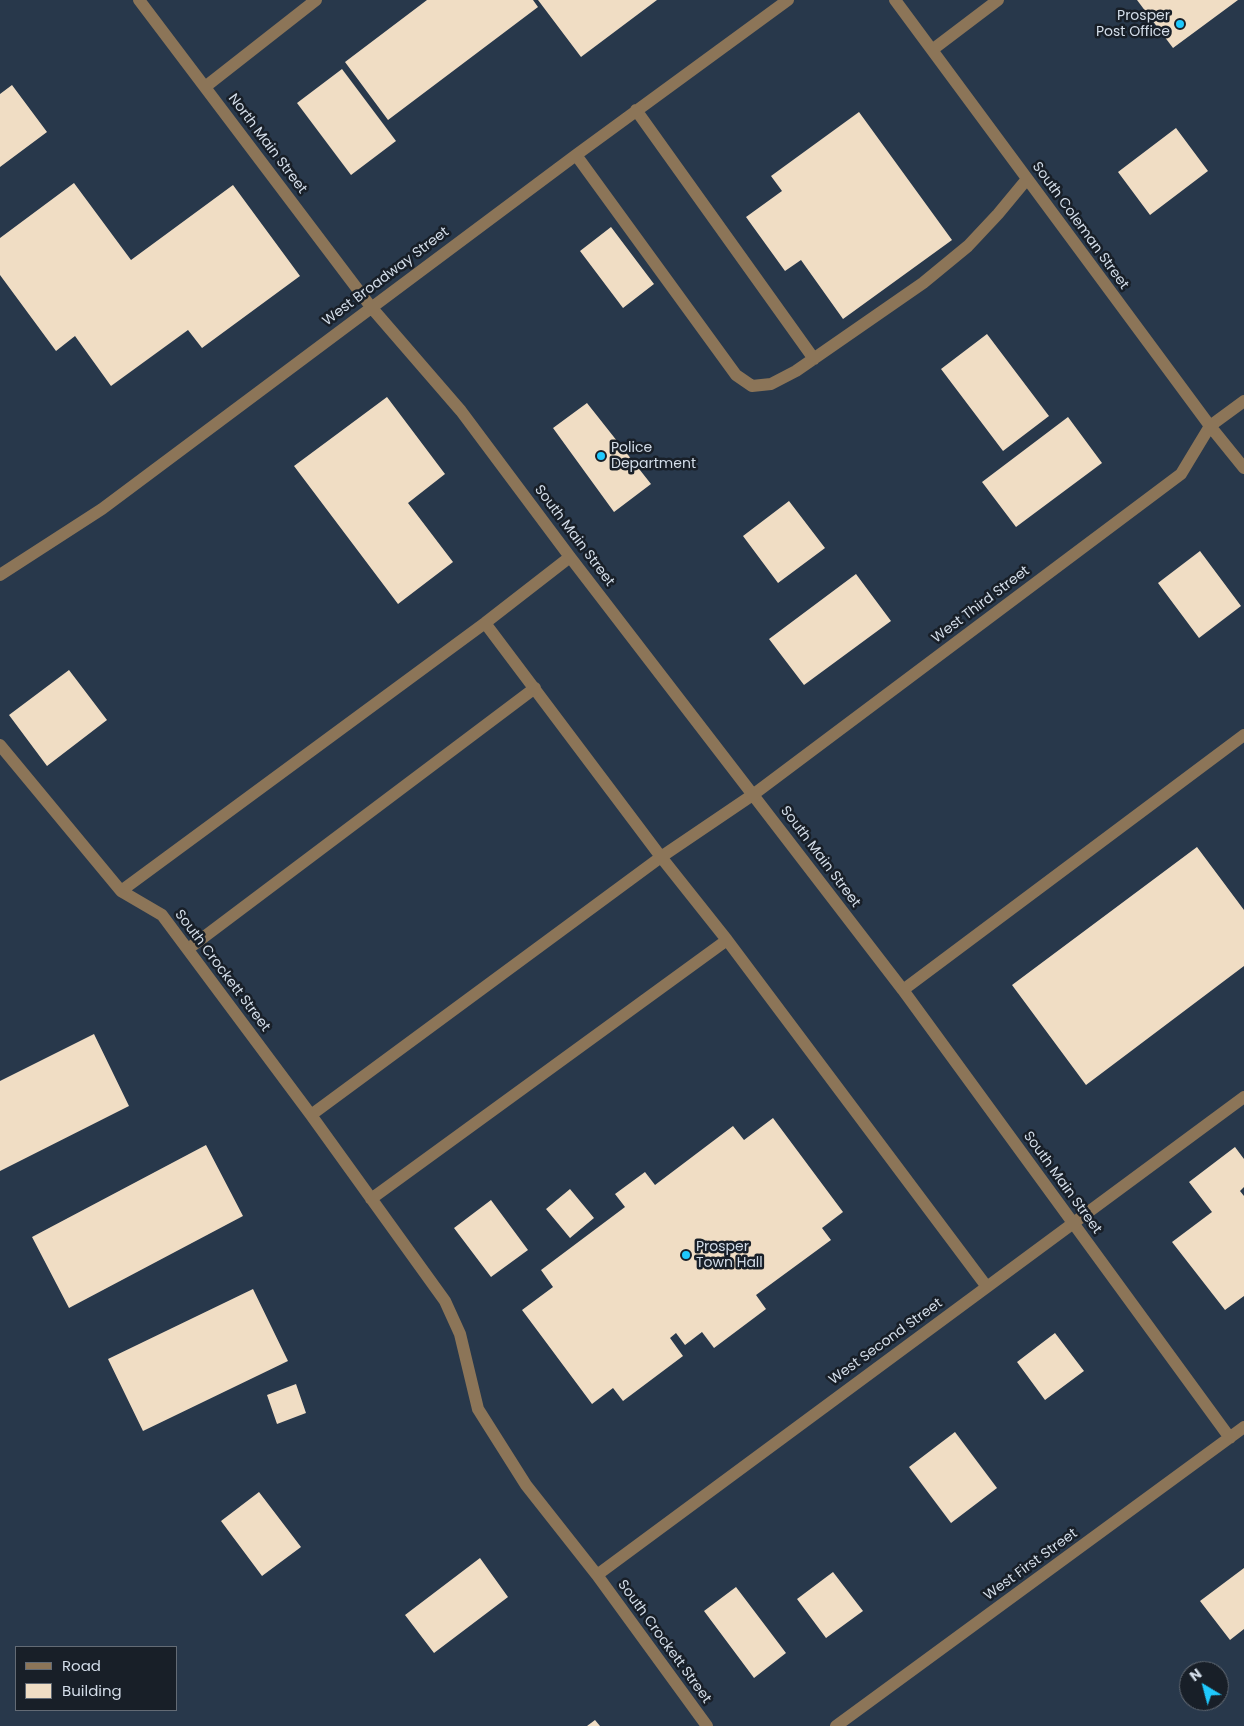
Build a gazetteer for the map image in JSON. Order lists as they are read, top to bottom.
{
  "streets": {
    "street": [
      "North Main Street",
      "South Coleman Street",
      "West Broadway Street",
      "South Main Street",
      "West Third Street",
      "South Crockett Street",
      "West Second Street",
      "West First Street"
    ]
  },
  "crossings": [
    ["North Main Street", "West Broadway Street"],
    ["North Main Street", "South Main Street"],
    ["South Coleman Street", "West Third Street"],
    ["West Broadway Street", "South Main Street"],
    ["South Main Street", "West Third Street"],
    ["South Main Street", "West Second Street"],
    ["South Main Street", "West First Street"],
    ["West Third Street", "South Crockett Street"],
    ["South Crockett Street", "West Second Street"]
  ],
  "places": ["Prosper Post Office", "Police Department", "Prosper Town Hall"],
  "legend": ["Road", "Building"],
  "north": "top left"
}
